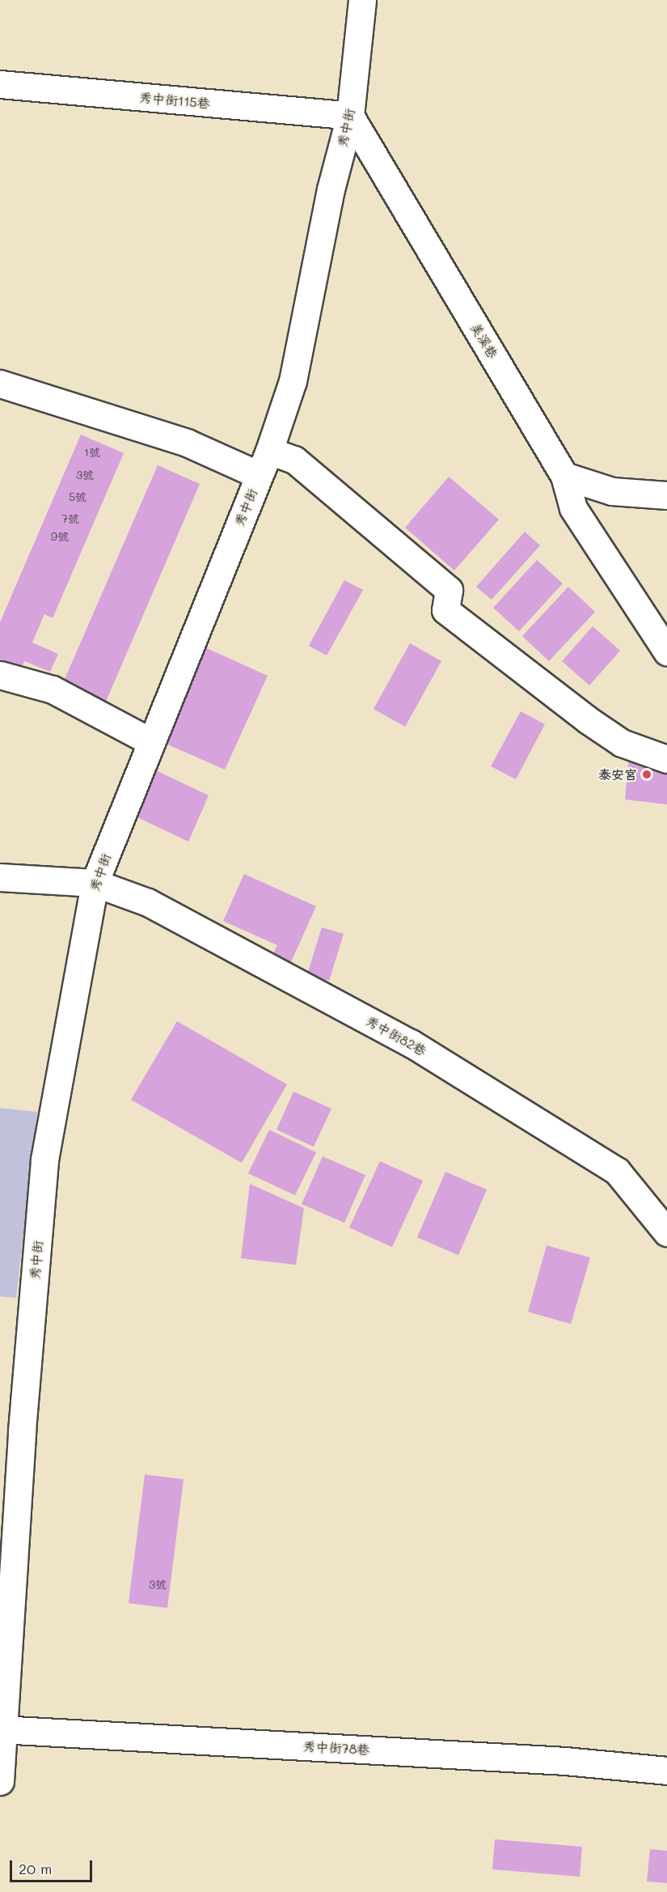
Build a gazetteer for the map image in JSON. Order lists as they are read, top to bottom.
{
  "streets": {
    "street": [
      "秀中街115巷",
      "秀中街",
      "美溪巷",
      "秀中街82巷",
      "秀中街78巷"
    ]
  },
  "crossings": [
    ["秀中街115巷", "秀中街"],
    ["秀中街115巷", "美溪巷"],
    ["秀中街", "美溪巷"],
    ["秀中街", "秀中街82巷"],
    ["秀中街", "秀中街78巷"]
  ],
  "places": ["泰安宮"],
  "house_numbers": [
    "1號",
    "3號",
    "5號",
    "7號",
    "9號",
    "3號"
  ],
  "scale_bar": "20 m"
}
